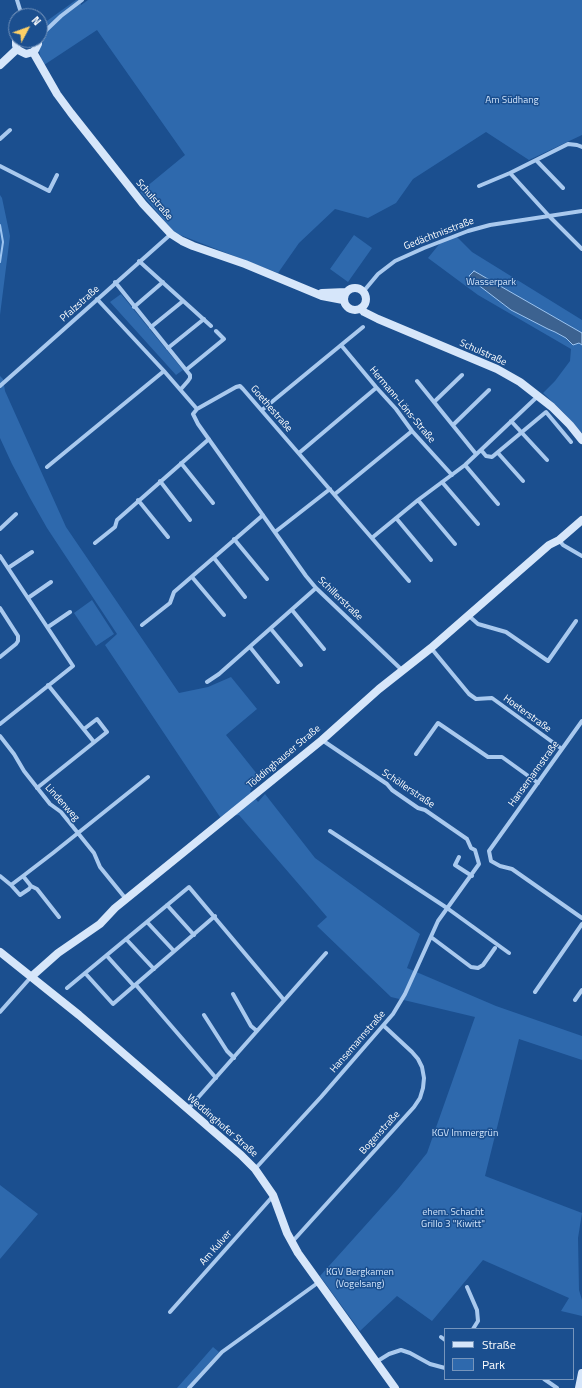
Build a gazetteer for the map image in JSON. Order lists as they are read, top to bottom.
{
  "streets": {
    "street": [
      "Schulstraße",
      "Gedächtnisstraße",
      "Pfalzstraße",
      "Hermann-Löns-Straße",
      "Goethestraße",
      "Schillerstraße",
      "Hoeterstraße",
      "Töddinghauser Straße",
      "Hansemannstraße",
      "Schöllerstraße",
      "Lindenweg",
      "Weddinghofer Straße",
      "Bogenstraße",
      "Am Kulver"
    ]
  },
  "crossings": [
    ["Schulstraße", "Gedächtnisstraße"],
    ["Schulstraße", "Pfalzstraße"],
    ["Goethestraße", "Schillerstraße"],
    ["Schillerstraße", "Töddinghauser Straße"],
    ["Hoeterstraße", "Töddinghauser Straße"],
    ["Hoeterstraße", "Hansemannstraße"],
    ["Töddinghauser Straße", "Schöllerstraße"],
    ["Töddinghauser Straße", "Lindenweg"],
    ["Töddinghauser Straße", "Weddinghofer Straße"],
    ["Hansemannstraße", "Schöllerstraße"],
    ["Hansemannstraße", "Weddinghofer Straße"],
    ["Hansemannstraße", "Bogenstraße"],
    ["Weddinghofer Straße", "Bogenstraße"],
    ["Weddinghofer Straße", "Am Kulver"]
  ],
  "parks": [
    "Am Südhang",
    "Wasserpark",
    "KGV Immergrün",
    "ehem. Schacht Grillo 3 \"Kiwitt\"",
    "KGV Bergkamen (Vogelsang)"
  ],
  "legend": ["Straße", "Park"],
  "north": "top right"
}
